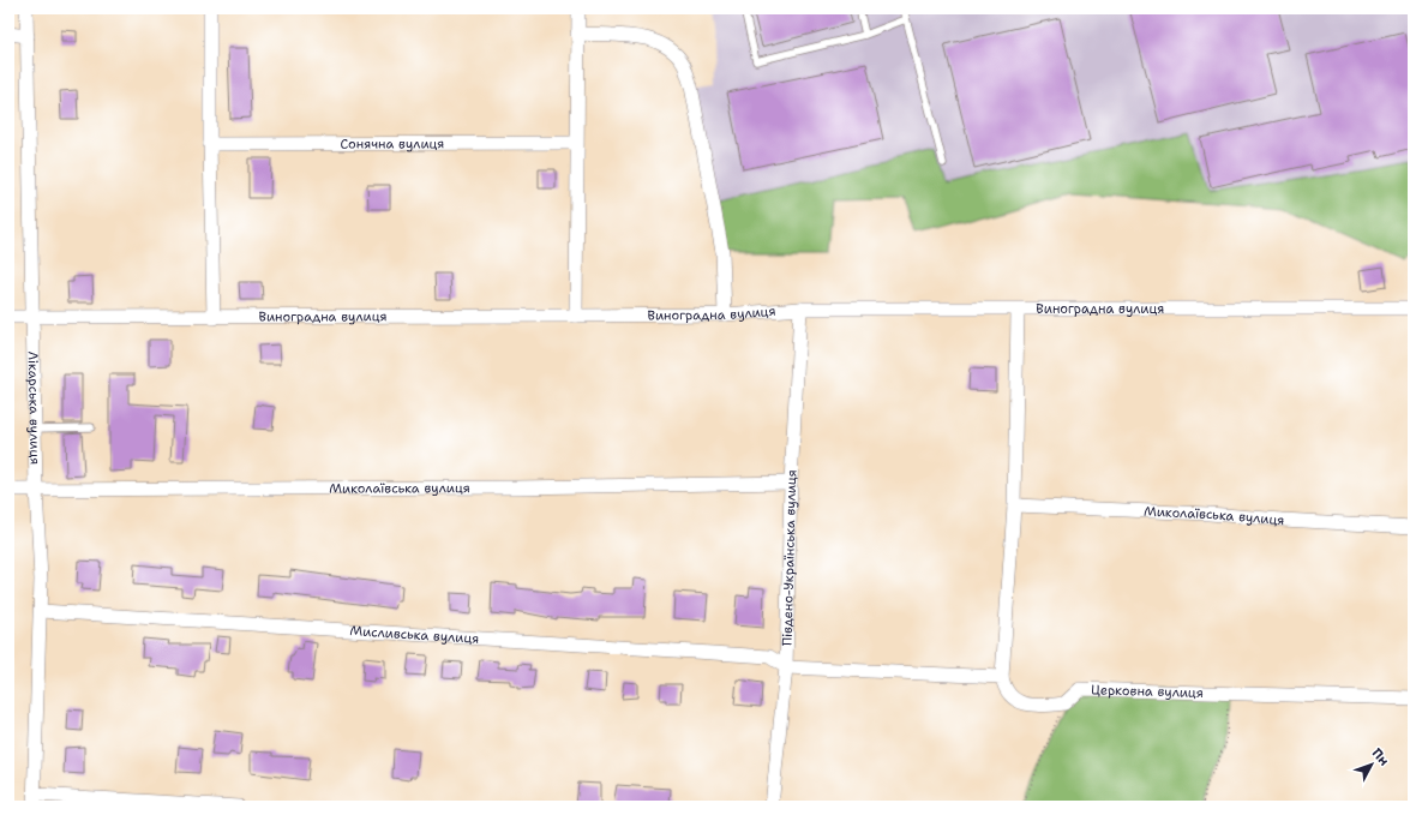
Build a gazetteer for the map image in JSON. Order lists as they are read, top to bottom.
{
  "streets": {
    "street": [
      "Сонячна вулиця",
      "Виноградна вулиця",
      "Лікарська вулиця",
      "Миколаївська вулиця",
      "Південо-Українська вулиця",
      "Мисливська вулиця",
      "Церковна вулиця"
    ]
  },
  "crossings": [
    ["Виноградна вулиця", "Лікарська вулиця"],
    ["Виноградна вулиця", "Південо-Українська вулиця"],
    ["Лікарська вулиця", "Миколаївська вулиця"],
    ["Лікарська вулиця", "Мисливська вулиця"],
    ["Миколаївська вулиця", "Південо-Українська вулиця"],
    ["Південо-Українська вулиця", "Мисливська вулиця"]
  ],
  "north": "top right"
}
